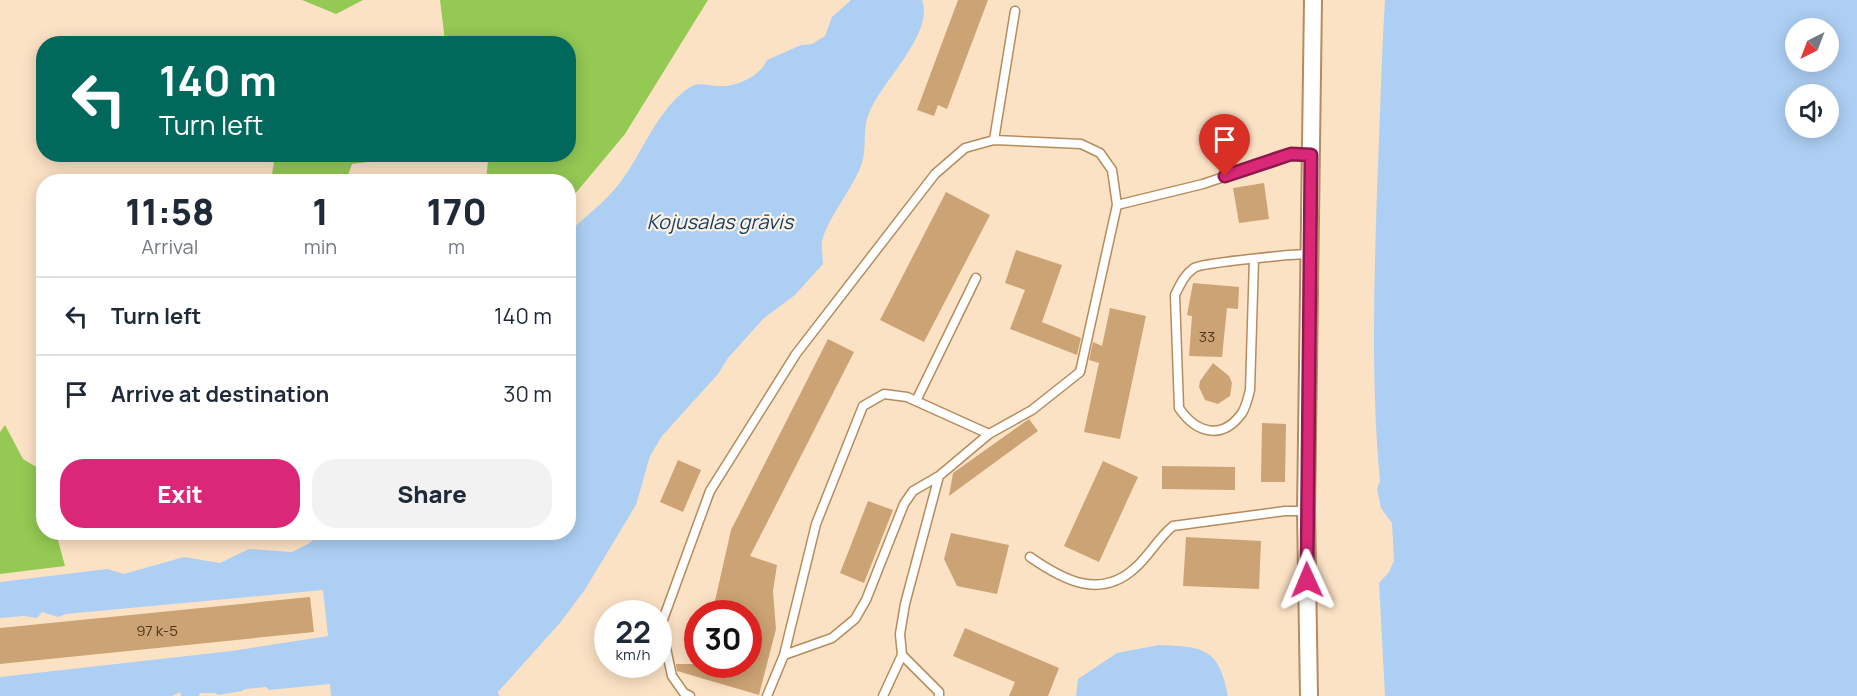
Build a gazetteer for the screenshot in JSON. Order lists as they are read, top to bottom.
{
  "water": ["Kojusalas grāvis"],
  "house_numbers": ["33", "97 k-5"],
  "north": "bottom left",
  "page": {
    "turn": ["140 m", "Turn left"],
    "eta": [
      "11:58",
      "Arrival",
      "1",
      "min",
      "170",
      "m"
    ],
    "list": [
      {
        "name": "Turn left",
        "value": "140 m"
      },
      {
        "name": "Arrive at destination",
        "value": "30 m"
      }
    ],
    "buttons": ["Exit", "Share"],
    "speed": "22 km/h",
    "limit": "30"
  }
}
